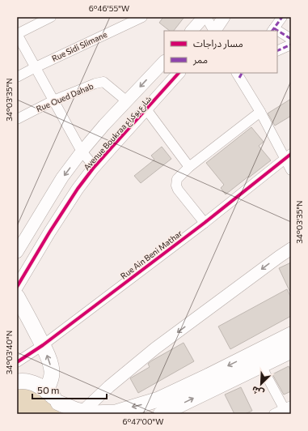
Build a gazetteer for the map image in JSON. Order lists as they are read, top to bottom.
{
  "streets": {
    "street": [
      "Rue Sidi Slimane",
      "Rue Oued Dahab",
      "Avenue Boukraa شارع بوكراع",
      "Rue Ain Beni Mathar"
    ]
  },
  "crossings": [
    ["Rue Oued Dahab", "Avenue Boukraa شارع بوكراع"]
  ],
  "legend": ["مسار دراجات", "ممر"],
  "scale_bar": "50 m",
  "north": "bottom left",
  "coordinates": [
    "6°46'55\"W",
    "34°03'35\"N",
    "34°03'40\"N",
    "6°47'00\"W"
  ]
}
